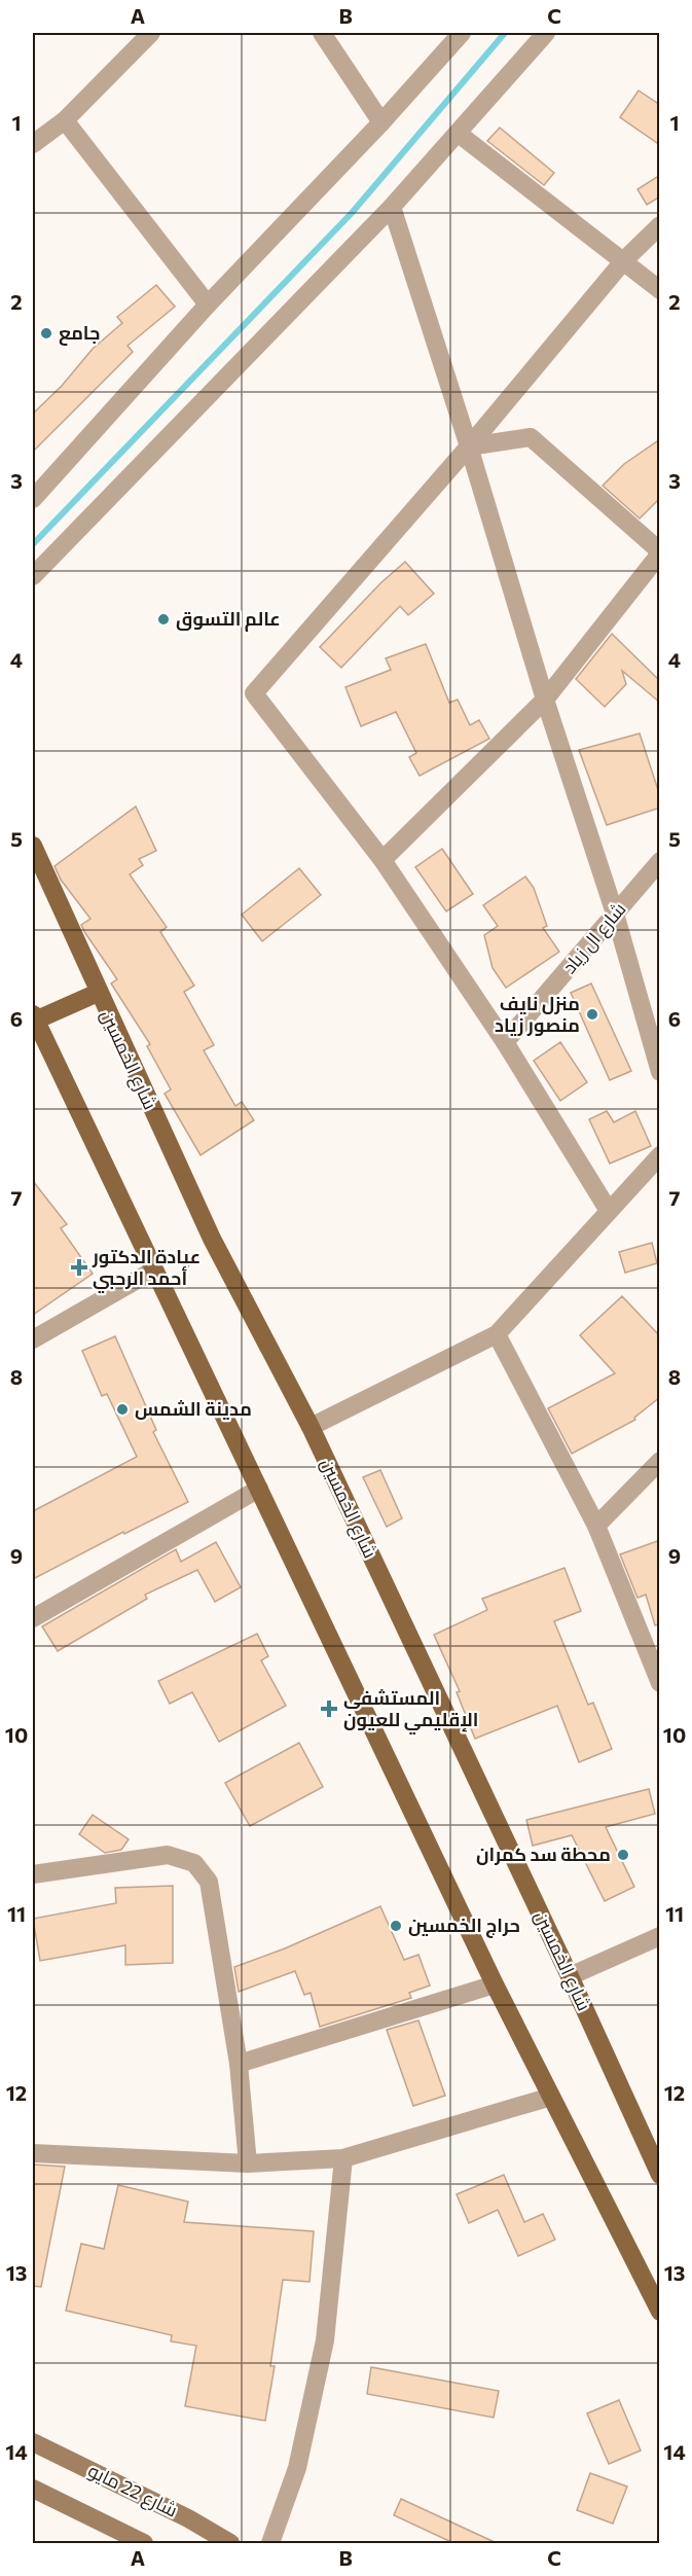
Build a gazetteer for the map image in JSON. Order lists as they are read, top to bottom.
{
  "streets": {
    "main road": ["شارع الخمسين", "شارع 22 مايو"],
    "street": ["شارع ال زياد"]
  },
  "places": {
    "other": [
      "جامع",
      "عالم التسوق",
      "منزل نايف منصور زياد",
      "مدينة الشمس",
      "محطة سد كمران",
      "حراج الخمسين"
    ],
    "health": ["عيادة الدكتور أحمد الرحبي", "المستشفى الإقليمي للعيون"]
  },
  "grid": {
    "columns": ["A", "B", "C"],
    "rows": [
      "1",
      "2",
      "3",
      "4",
      "5",
      "6",
      "7",
      "8",
      "9",
      "10",
      "11",
      "12",
      "13",
      "14"
    ]
  }
}
